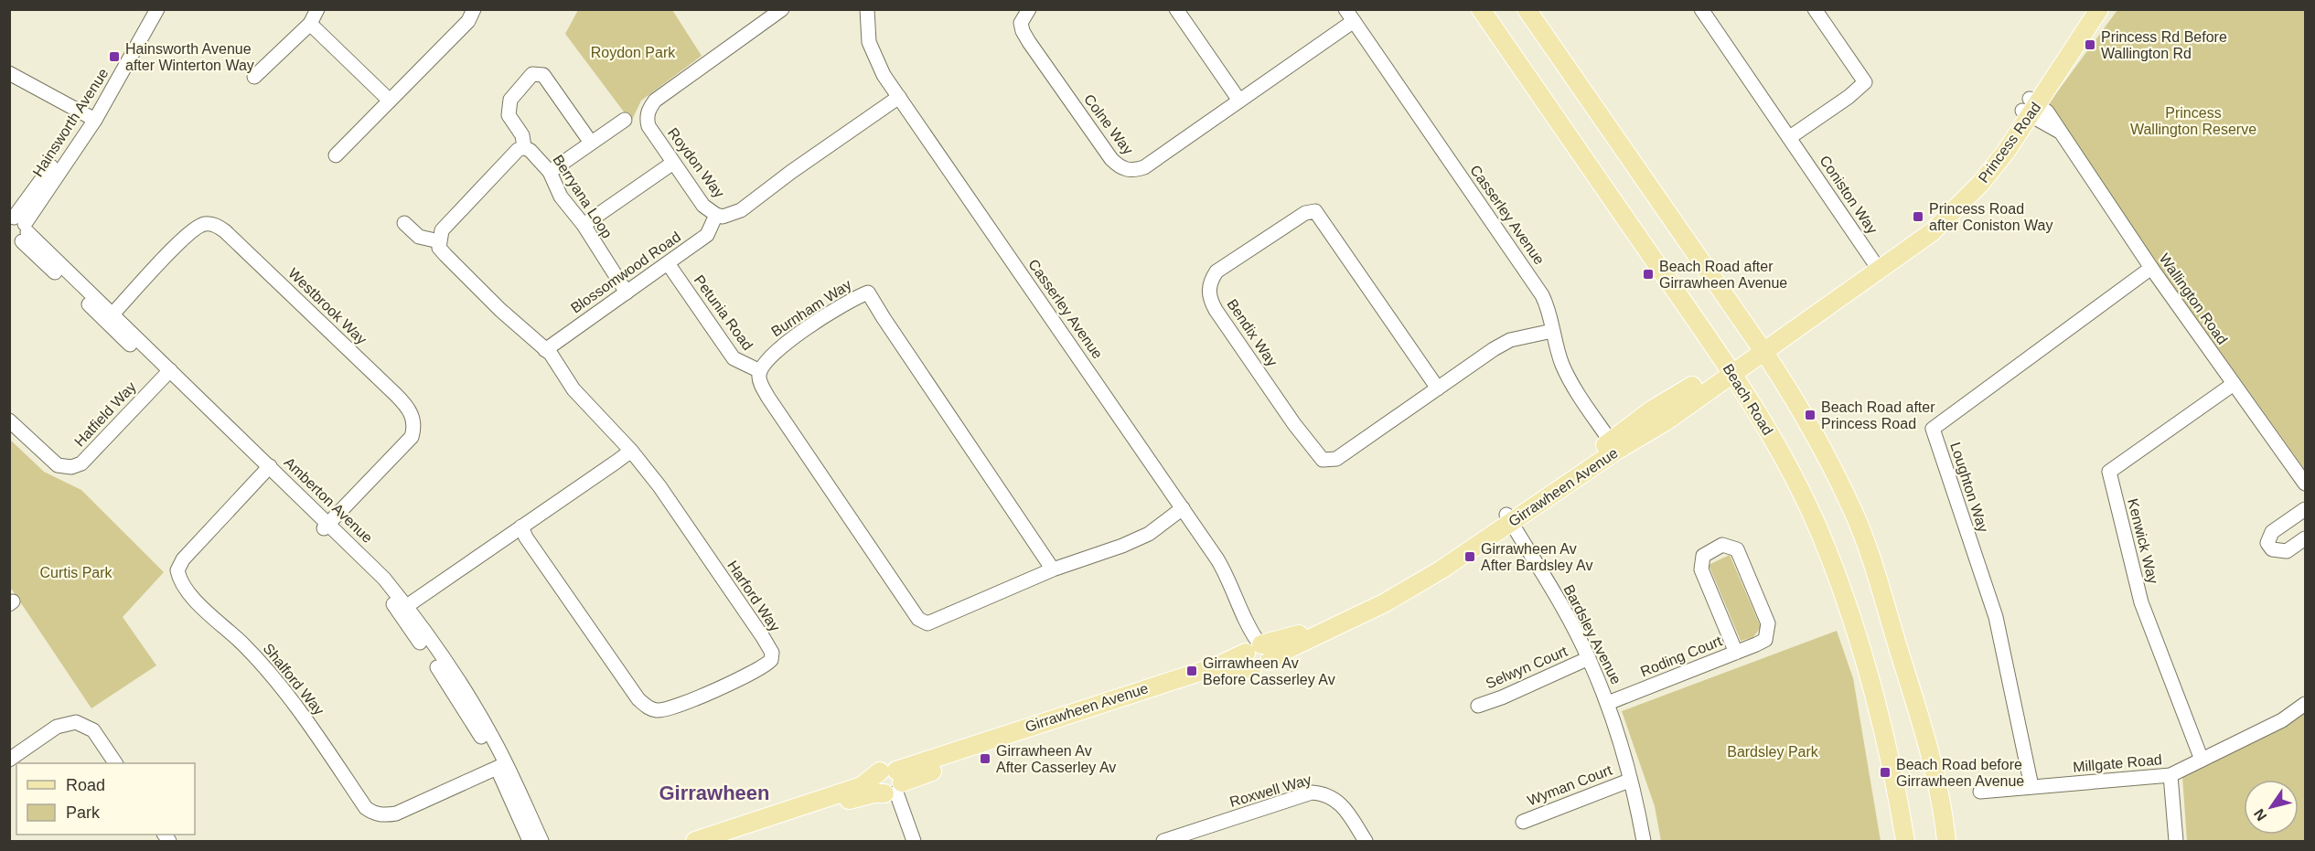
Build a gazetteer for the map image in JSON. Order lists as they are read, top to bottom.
{
  "streets": {
    "main road": ["Princess Road", "Beach Road", "Girrawheen Avenue"],
    "street": [
      "Hainsworth Avenue",
      "Colne Way",
      "Roydon Way",
      "Coniston Way",
      "Berryana Loop",
      "Casserley Avenue",
      "Blossomwood Road",
      "Wallington Road",
      "Westbrook Way",
      "Burnham Way",
      "Petunia Road",
      "Bendix Way",
      "Hatfield Way",
      "Loughton Way",
      "Amberton Avenue",
      "Kenwick Way",
      "Harford Way",
      "Bardsley Avenue",
      "Roding Court",
      "Selwyn Court",
      "Shalford Way",
      "Millgate Road",
      "Wyman Court",
      "Roxwell Way"
    ]
  },
  "crossings": [
    ["Hainsworth Avenue", "Amberton Avenue"],
    ["Colne Way", "Casserley Avenue"],
    ["Princess Road", "Coniston Way"],
    ["Princess Road", "Wallington Road"],
    ["Princess Road", "Girrawheen Avenue"],
    ["Roydon Way", "Casserley Avenue"],
    ["Roydon Way", "Blossomwood Road"],
    ["Berryana Loop", "Blossomwood Road"],
    ["Casserley Avenue", "Bendix Way"],
    ["Casserley Avenue", "Girrawheen Avenue"],
    ["Blossomwood Road", "Petunia Road"],
    ["Wallington Road", "Loughton Way"],
    ["Wallington Road", "Kenwick Way"],
    ["Westbrook Way", "Amberton Avenue"],
    ["Burnham Way", "Petunia Road"],
    ["Beach Road", "Girrawheen Avenue"],
    ["Hatfield Way", "Amberton Avenue"],
    ["Girrawheen Avenue", "Bardsley Avenue"],
    ["Loughton Way", "Millgate Road"],
    ["Amberton Avenue", "Shalford Way"],
    ["Kenwick Way", "Millgate Road"],
    ["Bardsley Avenue", "Roding Court"],
    ["Bardsley Avenue", "Selwyn Court"],
    ["Bardsley Avenue", "Wyman Court"]
  ],
  "districts": ["Girrawheen"],
  "parks": [
    "Roydon Park",
    "Princess Wallington Reserve",
    "Curtis Park",
    "Bardsley Park"
  ],
  "places": {
    "transit": [
      "Princess Rd Before Wallington Rd",
      "Hainsworth Avenue after Winterton Way",
      "Princess Road after Coniston Way",
      "Beach Road after Girrawheen Avenue",
      "Beach Road after Princess Road",
      "Girrawheen Av After Bardsley Av",
      "Girrawheen Av Before Casserley Av",
      "Girrawheen Av After Casserley Av",
      "Beach Road before Girrawheen Avenue"
    ]
  },
  "legend": ["Road", "Park"],
  "north": "bottom left"
}
